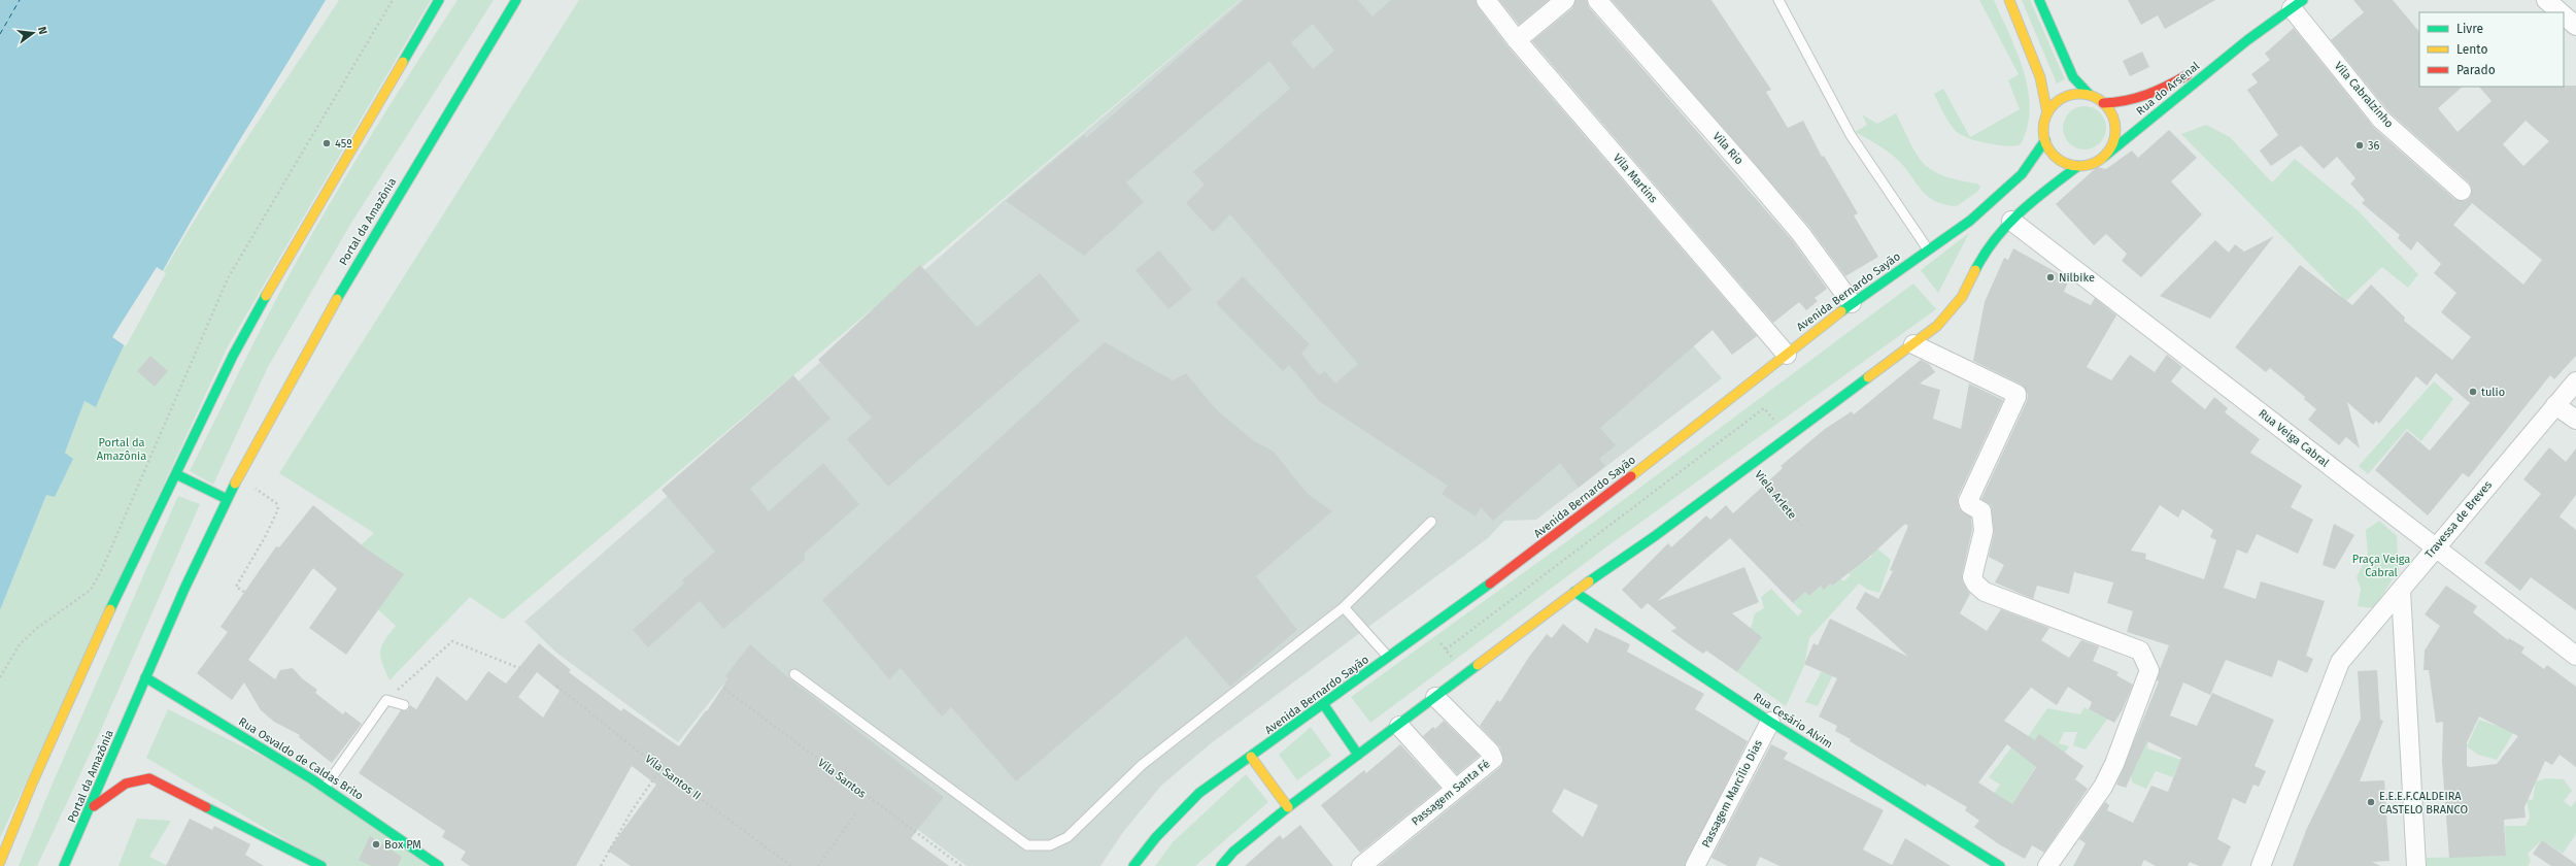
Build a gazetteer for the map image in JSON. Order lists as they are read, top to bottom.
{
  "streets": {
    "street": [
      "Rua do Arsenal",
      "Vila Cabralzinho",
      "Vila Rio",
      "Vila Martins",
      "Portal da Amazônia",
      "Avenida Bernardo Sayão",
      "Rua Veiga Cabral",
      "Travessa de Breves",
      "Rua Cesário Alvim",
      "Rua Osvaldo de Caldas Brito",
      "Passagem Santa Fé",
      "Passagem Marcílio Dias"
    ],
    "path": ["Viela Arlete", "Vila Santos II", "Vila Santos"]
  },
  "crossings": [
    ["Rua do Arsenal", "Vila Cabralzinho"],
    ["Rua do Arsenal", "Avenida Bernardo Sayão"],
    ["Vila Rio", "Avenida Bernardo Sayão"],
    ["Vila Martins", "Avenida Bernardo Sayão"],
    ["Portal da Amazônia", "Rua Osvaldo de Caldas Brito"],
    ["Rua Veiga Cabral", "Travessa de Breves"],
    ["Rua Cesário Alvim", "Passagem Marcílio Dias"]
  ],
  "parks": ["Portal da Amazônia", "Praça Veiga Cabral"],
  "places": [
    "45º",
    "36",
    "Nilbike",
    "tulio",
    "E.E.E.F.CALDEIRA CASTELO BRANCO",
    "Box PM"
  ],
  "legend": ["Livre", "Lento", "Parado"],
  "north": "right"
}
